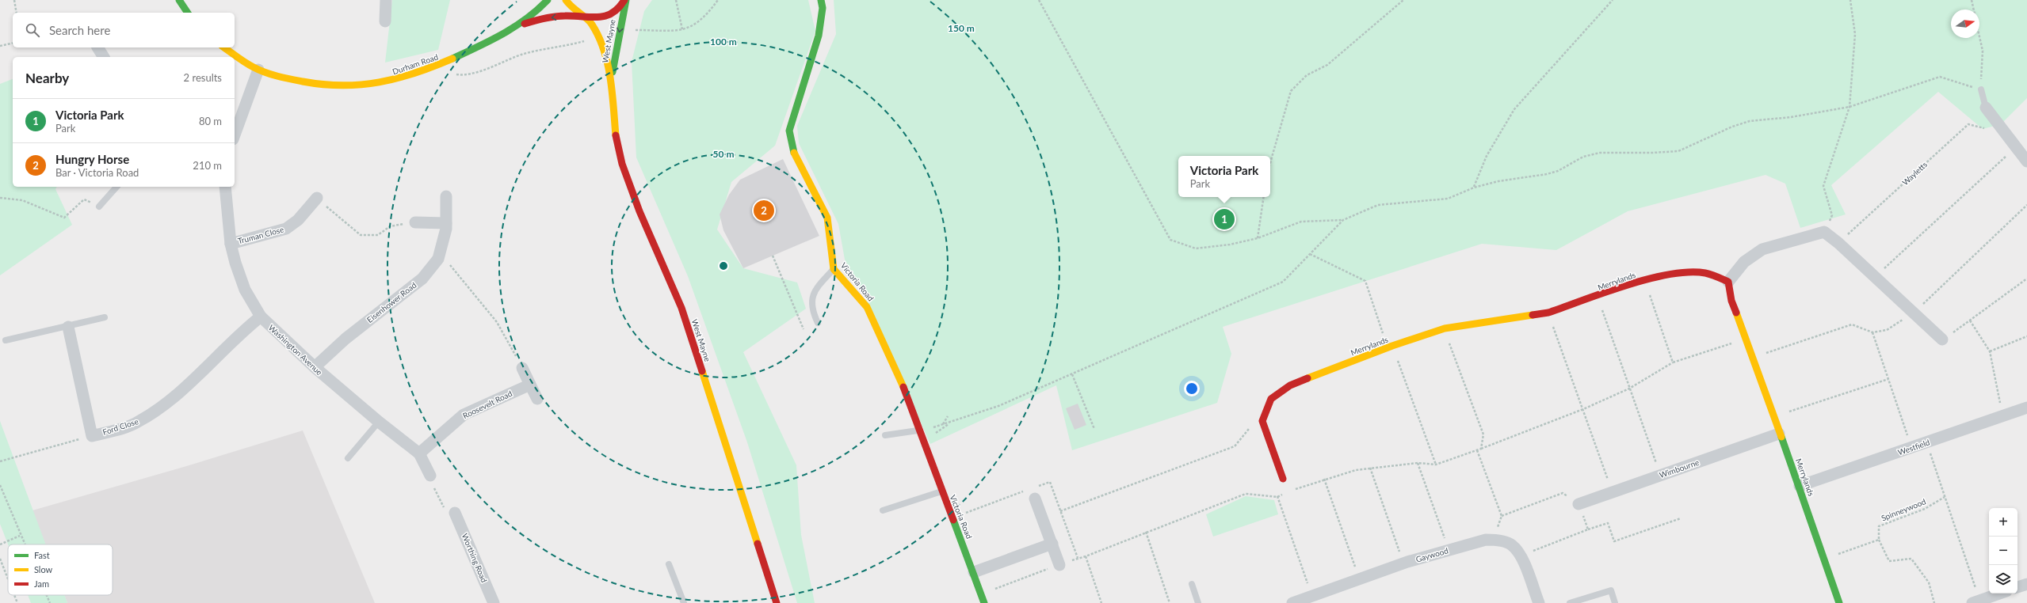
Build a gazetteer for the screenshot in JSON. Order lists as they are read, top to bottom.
{
  "streets": {
    "street": [
      "West Mayne",
      "Durham Road",
      "Truman Close",
      "Merrylands",
      "Victoria Road",
      "Eisenhower Road",
      "Washington Avenue",
      "Roosevelt Road",
      "Ford Close",
      "Westfield",
      "Wimbourne",
      "Gaywood",
      "Worthing Road"
    ],
    "path": ["Wayletts", "Spinneywood"]
  },
  "crossings": [
    ["West Mayne", "Durham Road"],
    ["Truman Close", "Washington Avenue"],
    ["Merrylands", "Westfield"],
    ["Merrylands", "Wimbourne"],
    ["Eisenhower Road", "Washington Avenue"],
    ["Washington Avenue", "Roosevelt Road"],
    ["Washington Avenue", "Ford Close"]
  ],
  "legend": ["Fast", "Slow", "Jam"],
  "north": "right",
  "page": {
    "search": "Search here",
    "heading": ["Nearby", "2 results"],
    "list": [
      {
        "mark": "1",
        "name": "Victoria Park",
        "note": "Park",
        "value": "80 m"
      },
      {
        "mark": "2",
        "name": "Hungry Horse",
        "note": "Bar · Victoria Road",
        "value": "210 m"
      }
    ],
    "popup": ["Victoria Park", "Park"],
    "pins": ["2", "1"],
    "map_buttons": ["+", "−"]
  },
  "rings": ["150 m", "100 m", "50 m"]
}
